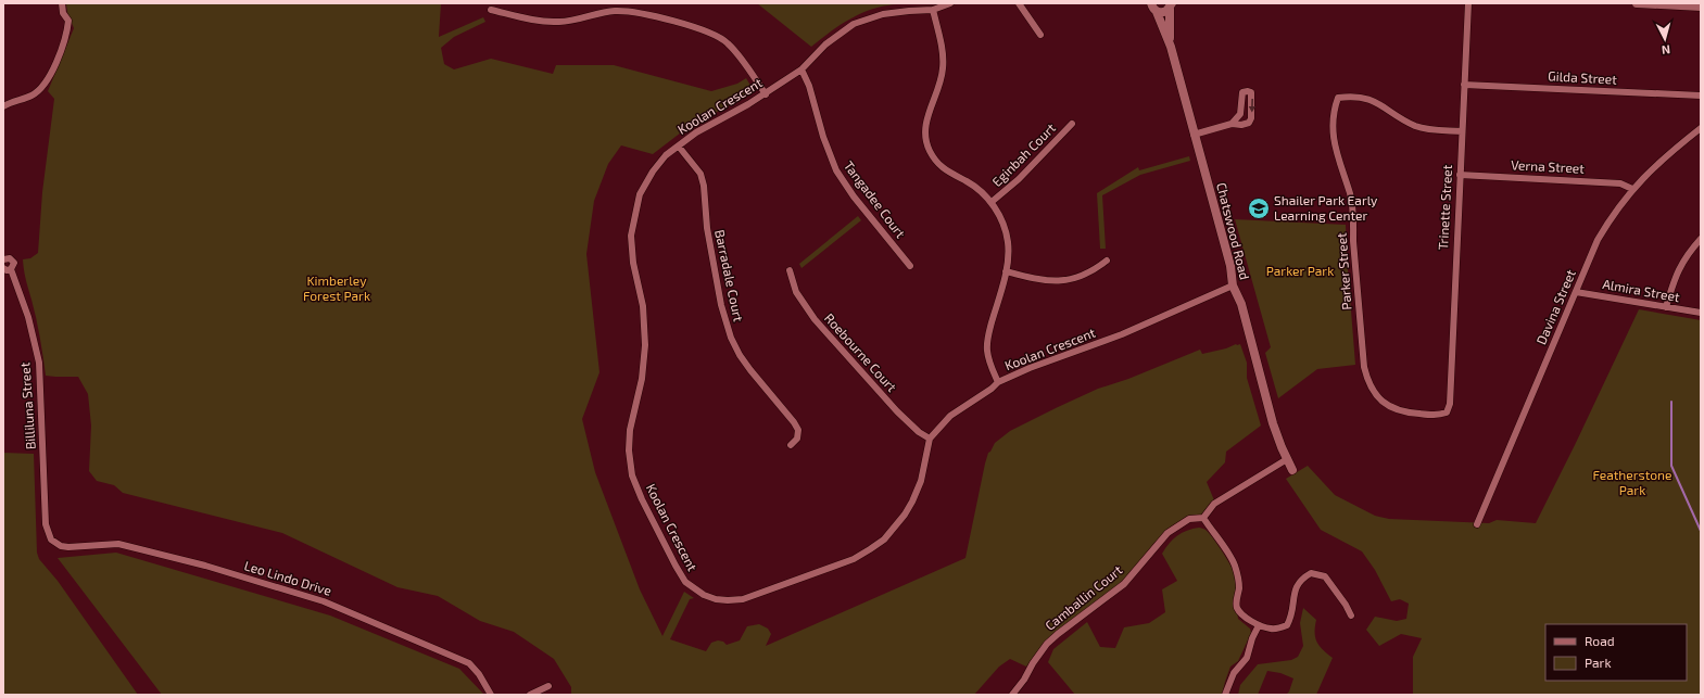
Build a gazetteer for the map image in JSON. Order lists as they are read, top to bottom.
{
  "streets": {
    "street": [
      "Gilda Street",
      "Koolan Crescent",
      "Eginbah Court",
      "Verna Street",
      "Tangadee Court",
      "Trinette Street",
      "Chatswood Road",
      "Parker Street",
      "Barradale Court",
      "Almira Street",
      "Davina Street",
      "Roebourne Court",
      "Billiluna Street",
      "Leo Lindo Drive",
      "Camballin Court"
    ]
  },
  "crossings": [
    ["Gilda Street", "Trinette Street"],
    ["Koolan Crescent", "Tangadee Court"],
    ["Koolan Crescent", "Chatswood Road"],
    ["Koolan Crescent", "Barradale Court"],
    ["Koolan Crescent", "Roebourne Court"],
    ["Verna Street", "Trinette Street"],
    ["Verna Street", "Davina Street"],
    ["Trinette Street", "Parker Street"],
    ["Almira Street", "Davina Street"],
    ["Billiluna Street", "Leo Lindo Drive"]
  ],
  "parks": ["Parker Park", "Kimberley Forest Park", "Featherstone Park"],
  "places": {
    "school or university": ["Shailer Park Early Learning Center"]
  },
  "legend": ["Road", "Park"],
  "north": "bottom"
}
